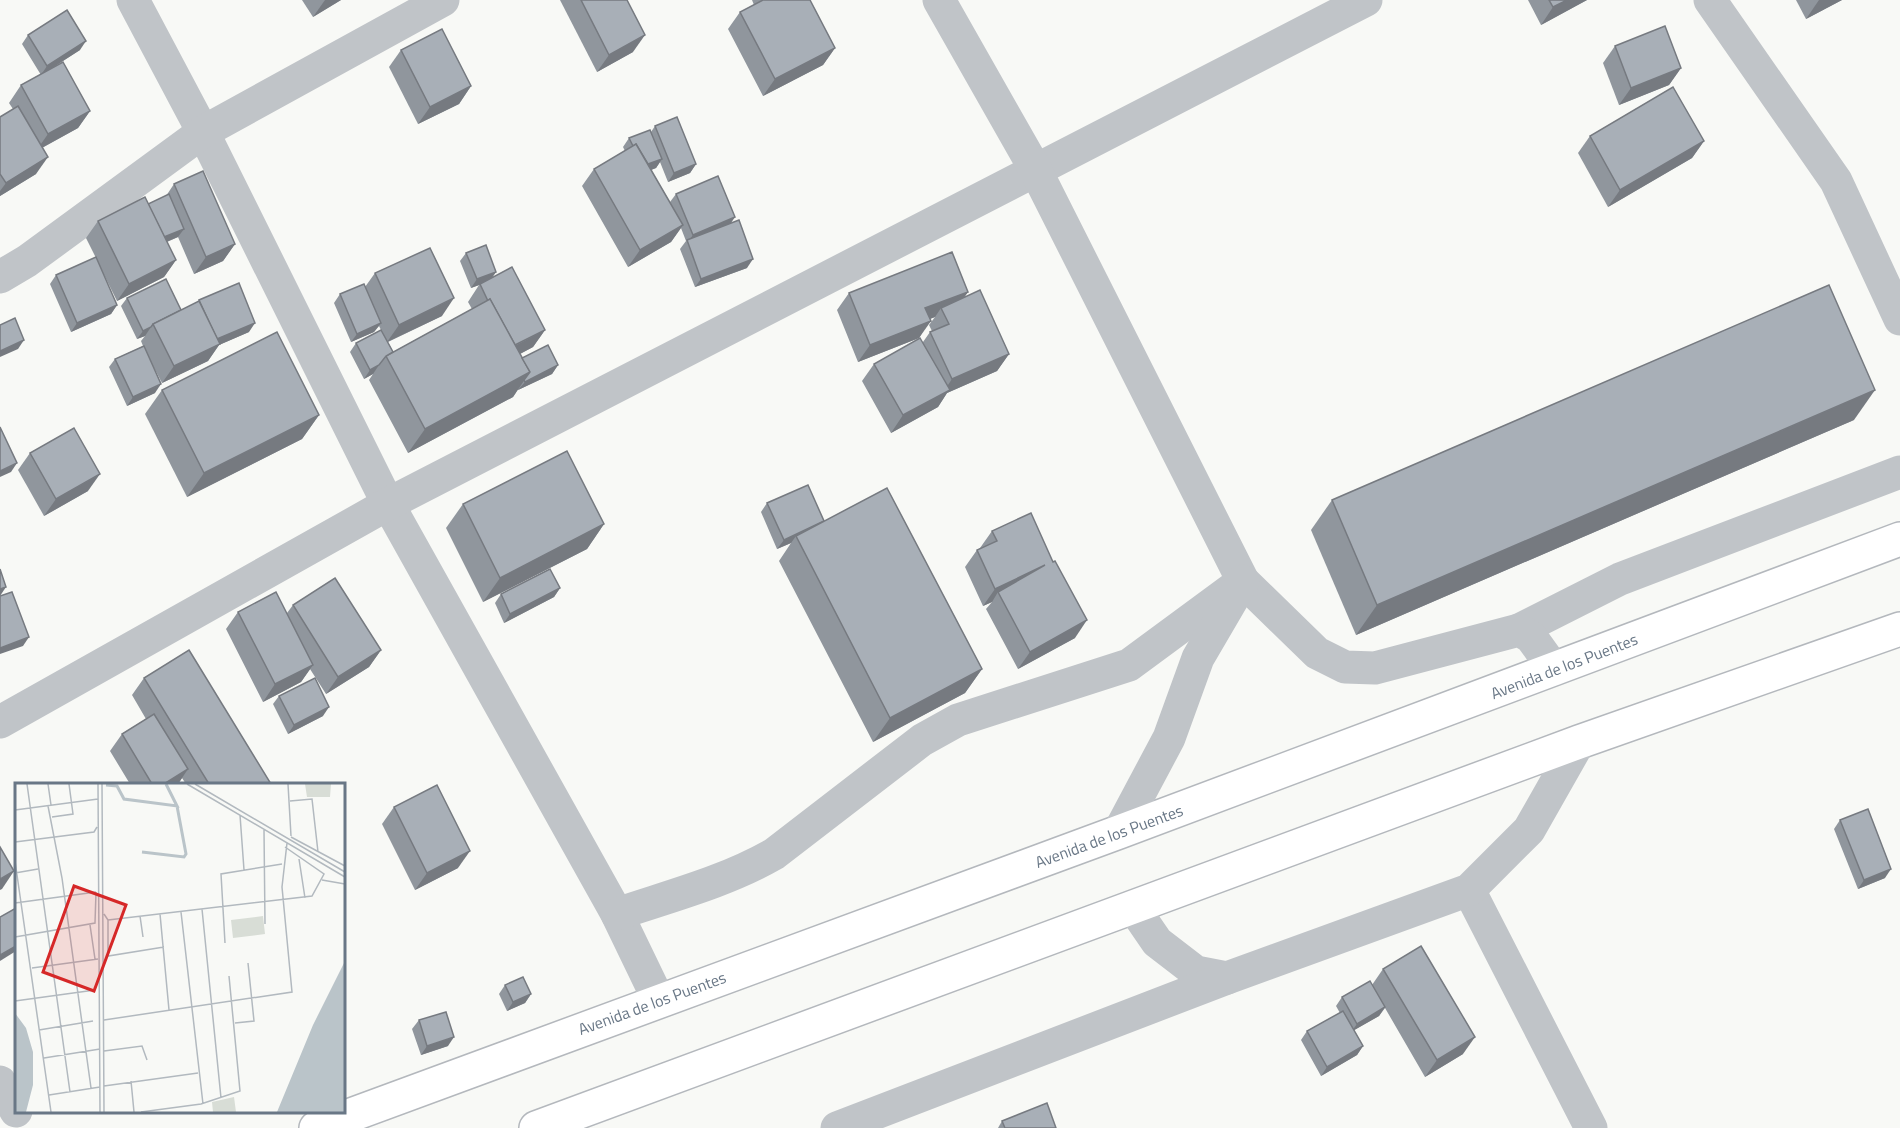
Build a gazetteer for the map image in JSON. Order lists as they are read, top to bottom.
{
  "streets": {
    "main road": ["Avenida de los Puentes"]
  }
}
